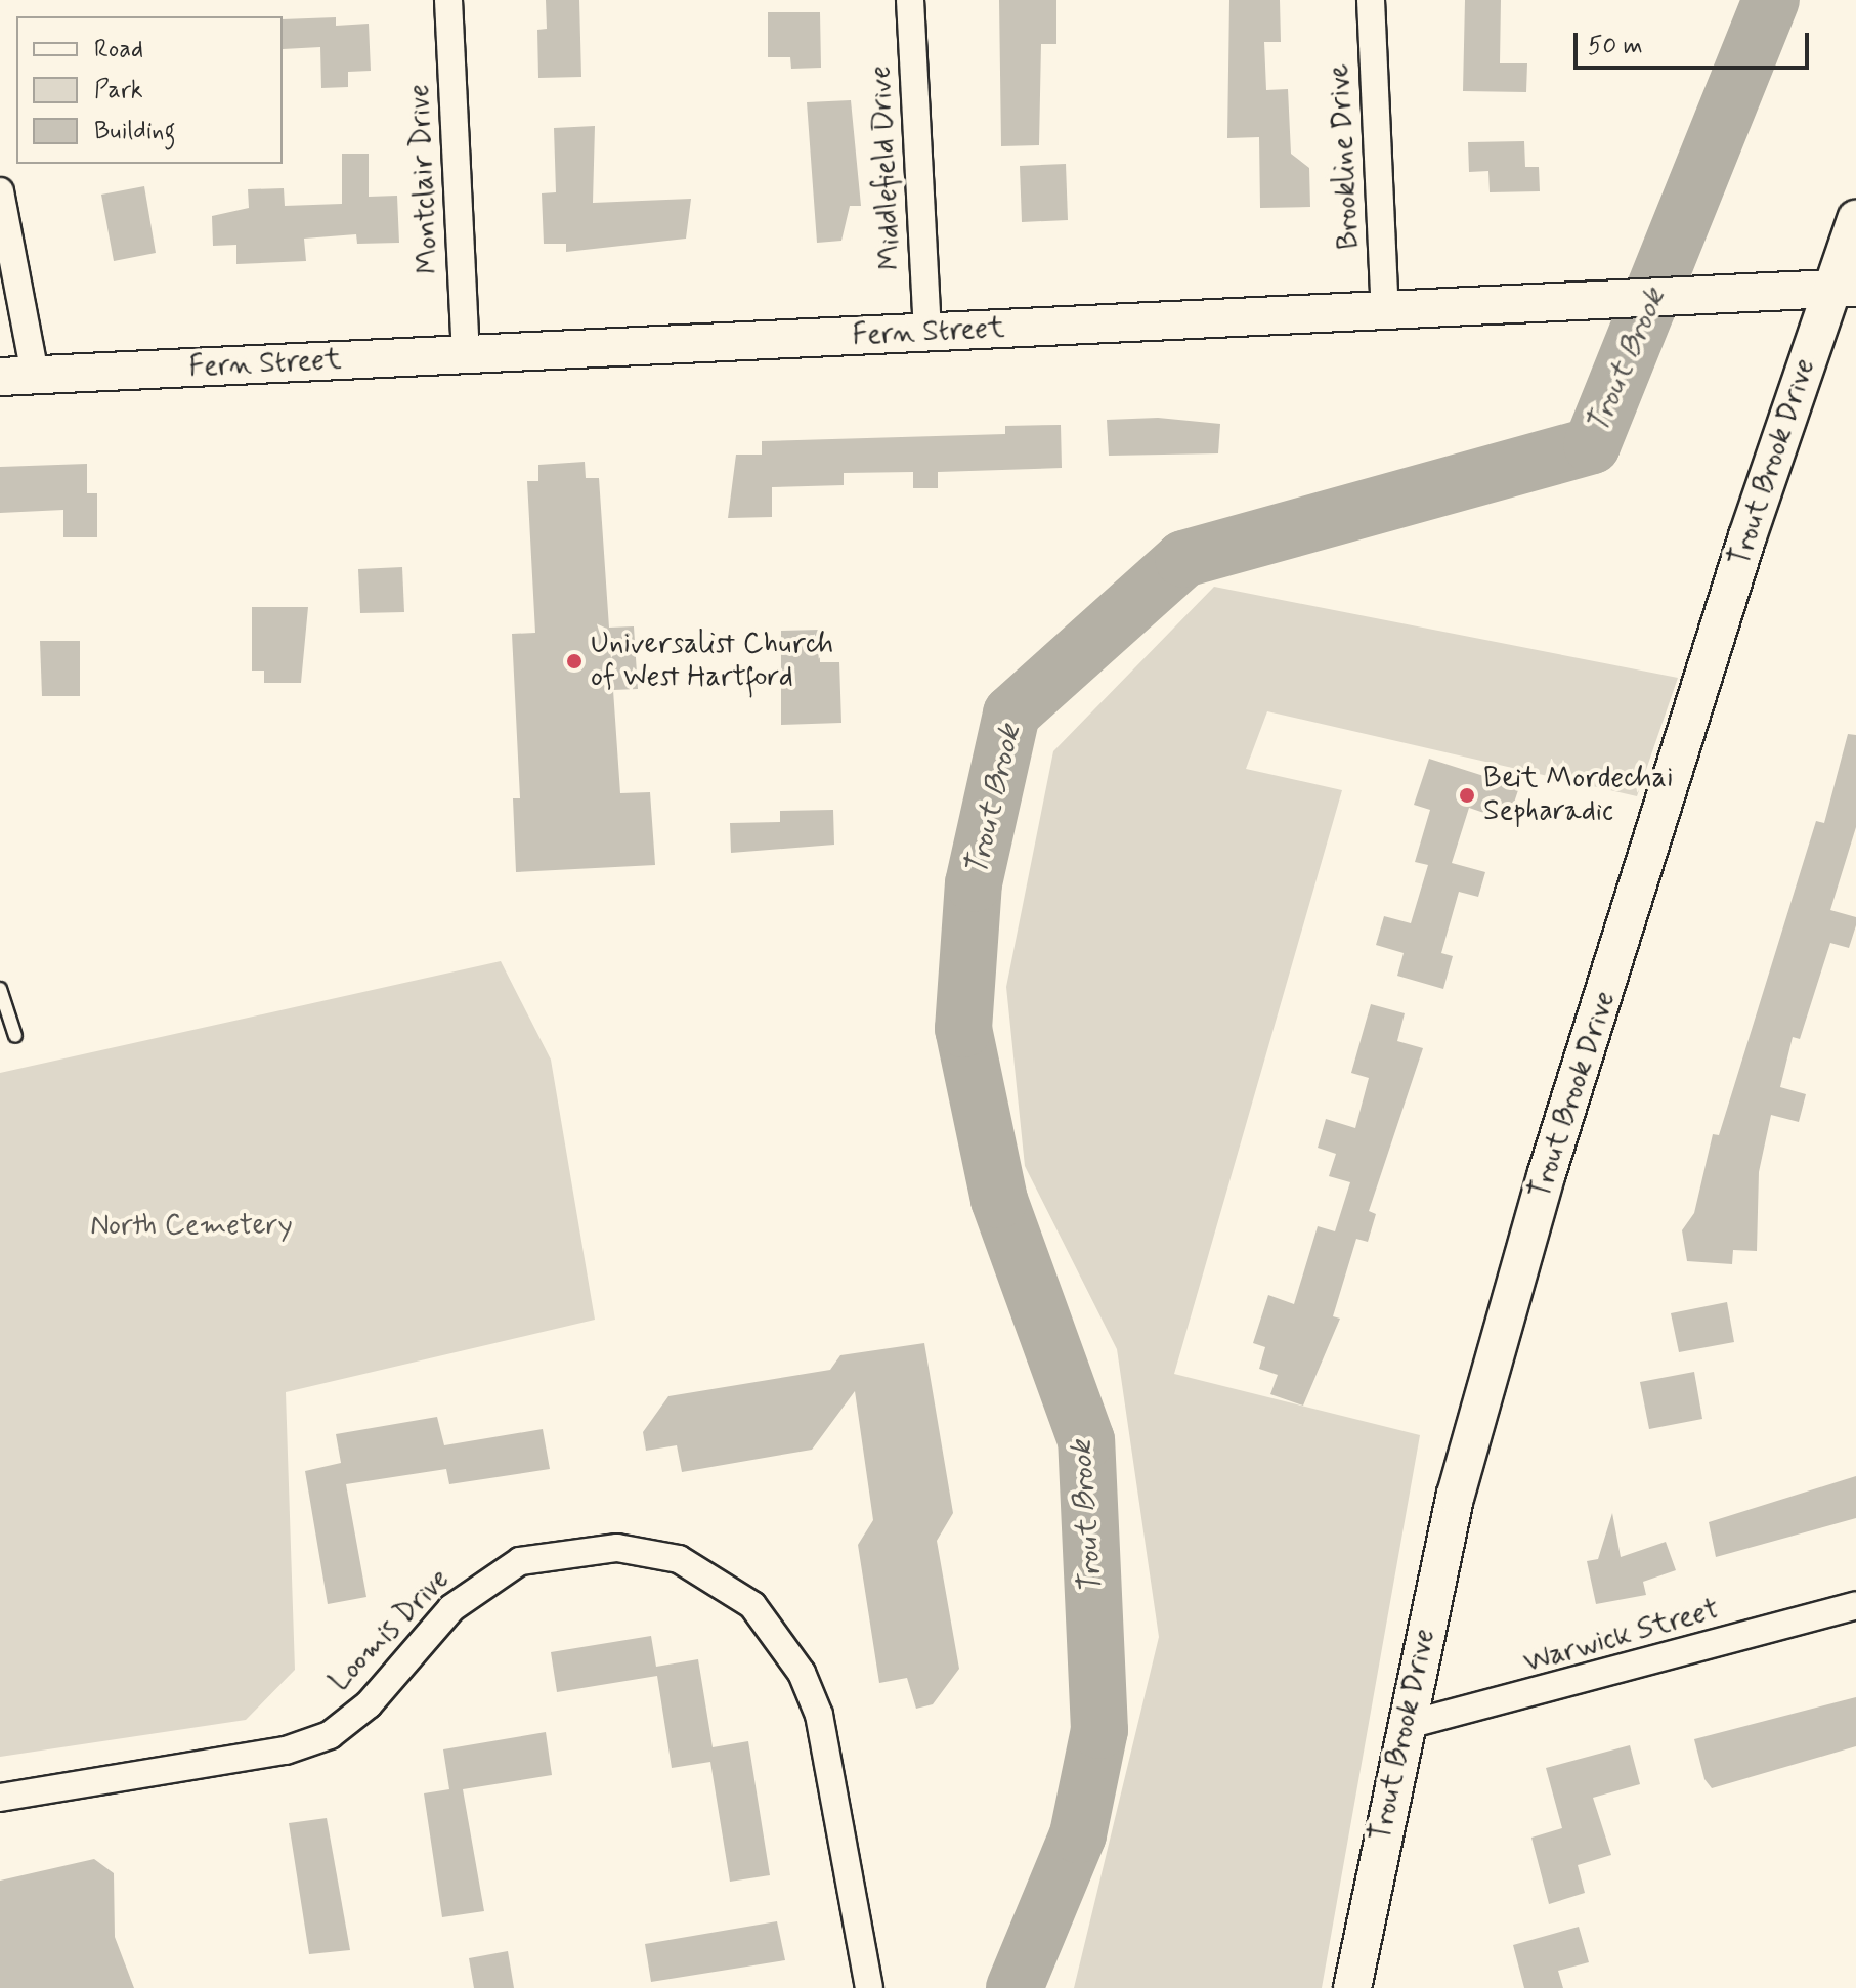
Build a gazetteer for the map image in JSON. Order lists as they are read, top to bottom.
{
  "streets": {
    "main road": ["Fern Street", "Trout Brook Drive"],
    "street": [
      "Brookline Drive",
      "Middlefield Drive",
      "Montclair Drive",
      "Loomis Drive",
      "Warwick Street"
    ]
  },
  "crossings": [
    ["Brookline Drive", "Fern Street"],
    ["Middlefield Drive", "Fern Street"],
    ["Montclair Drive", "Fern Street"],
    ["Fern Street", "Trout Brook Drive"],
    ["Trout Brook Drive", "Warwick Street"]
  ],
  "water": ["Trout Brook"],
  "parks": ["North Cemetery"],
  "places": ["Universalist Church of West Hartford", "Beit Mordechai Sepharadic"],
  "legend": ["Road", "Park", "Building"],
  "scale_bar": "50 m"
}
